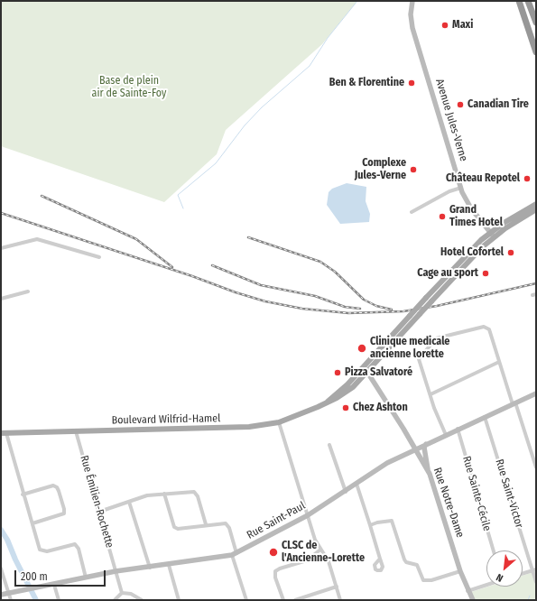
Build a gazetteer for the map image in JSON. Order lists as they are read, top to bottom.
{
  "streets": {
    "main road": ["Boulevard Wilfrid-Hamel"],
    "street": [
      "Avenue Jules-Verne",
      "Rue Sainte-Cécile",
      "Rue Saint-Victor",
      "Rue Émilien-Rochette",
      "Rue Notre-Dame",
      "Rue Saint-Paul"
    ]
  },
  "crossings": [
    ["Avenue Jules-Verne", "Boulevard Wilfrid-Hamel"],
    ["Boulevard Wilfrid-Hamel", "Rue Émilien-Rochette"],
    ["Boulevard Wilfrid-Hamel", "Rue Notre-Dame"],
    ["Rue Sainte-Cécile", "Rue Saint-Paul"],
    ["Rue Saint-Victor", "Rue Saint-Paul"],
    ["Rue Émilien-Rochette", "Rue Saint-Paul"],
    ["Rue Notre-Dame", "Rue Saint-Paul"]
  ],
  "parks": ["Base de plein air de Sainte-Foy"],
  "places": [
    "Maxi",
    "Ben & Florentine",
    "Canadian Tire",
    "Complexe Jules-Verne",
    "Château Repotel",
    "Grand Times Hotel",
    "Hotel Cofortel",
    "Cage au sport",
    "Clinique medicale ancienne lorette",
    "Pizza Salvatoré",
    "Chez Ashton",
    "CLSC de l'Ancienne-Lorette"
  ],
  "scale_bar": "200 m",
  "north": "bottom left"
}
